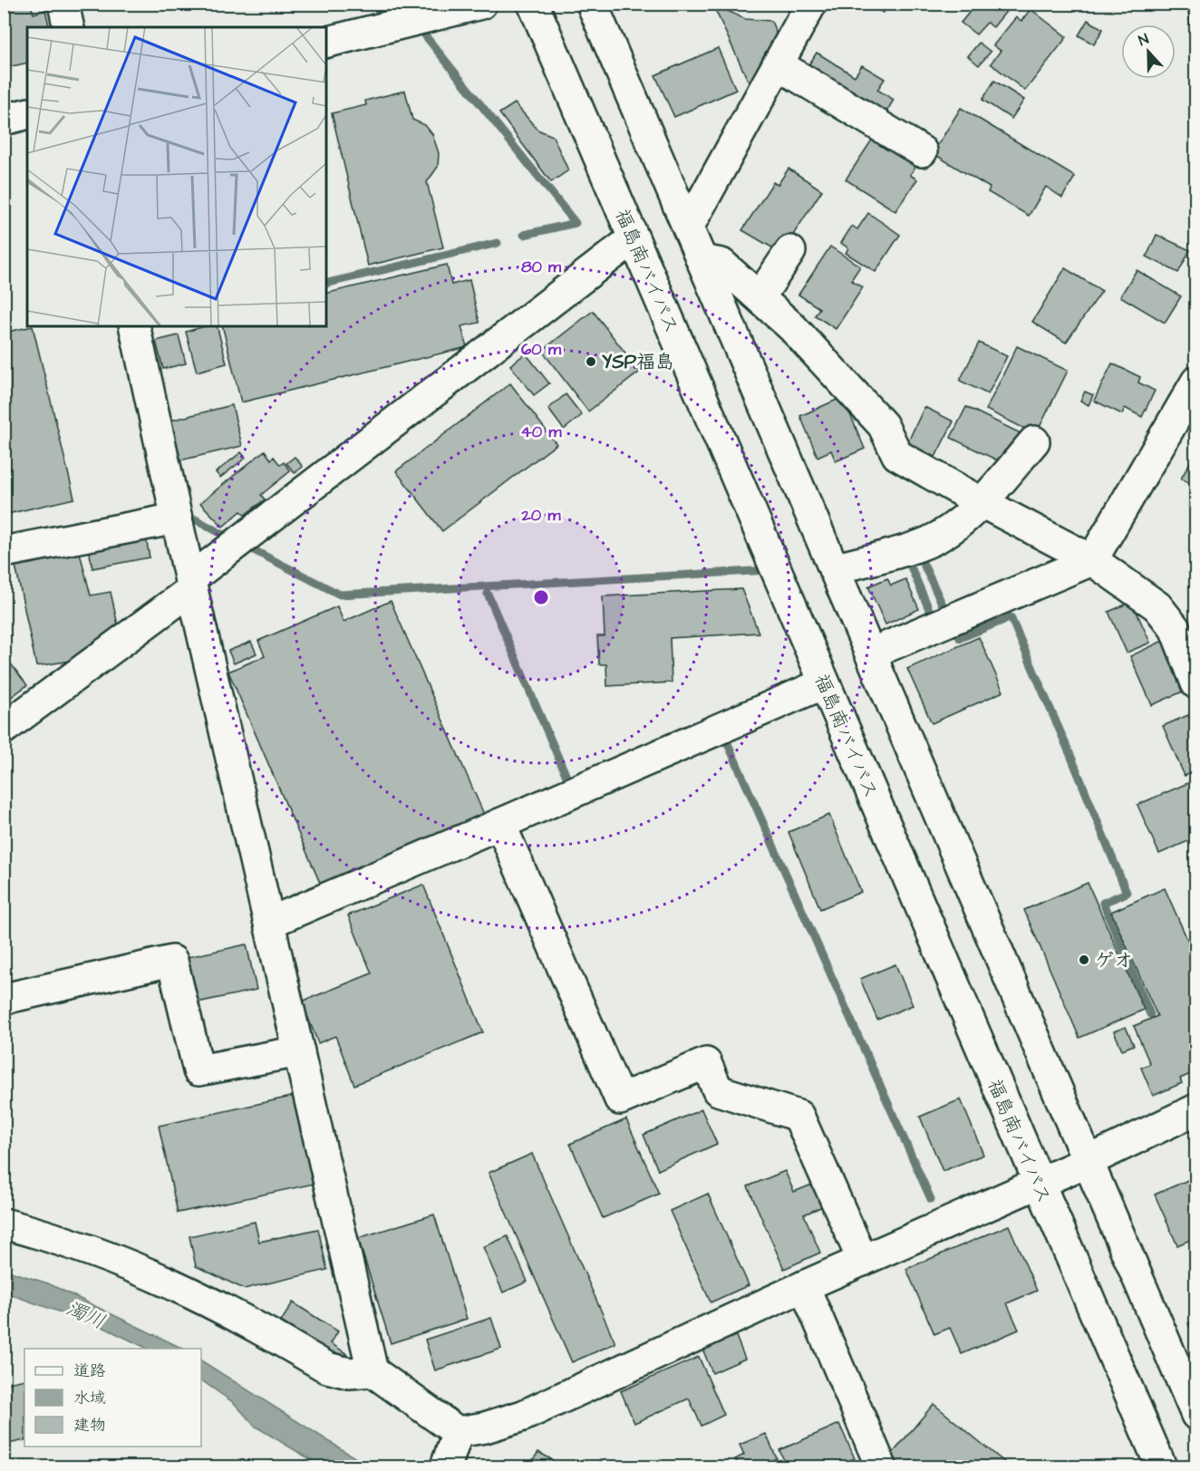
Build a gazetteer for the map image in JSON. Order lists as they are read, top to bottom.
{
  "streets": {
    "main road": ["福島南バイパス"]
  },
  "water": ["濁川"],
  "places": ["YSP福島", "ゲオ"],
  "legend": ["道路", "水域", "建物"],
  "north": "top",
  "rings": [
    "80 m",
    "60 m",
    "40 m",
    "20 m"
  ]
}
